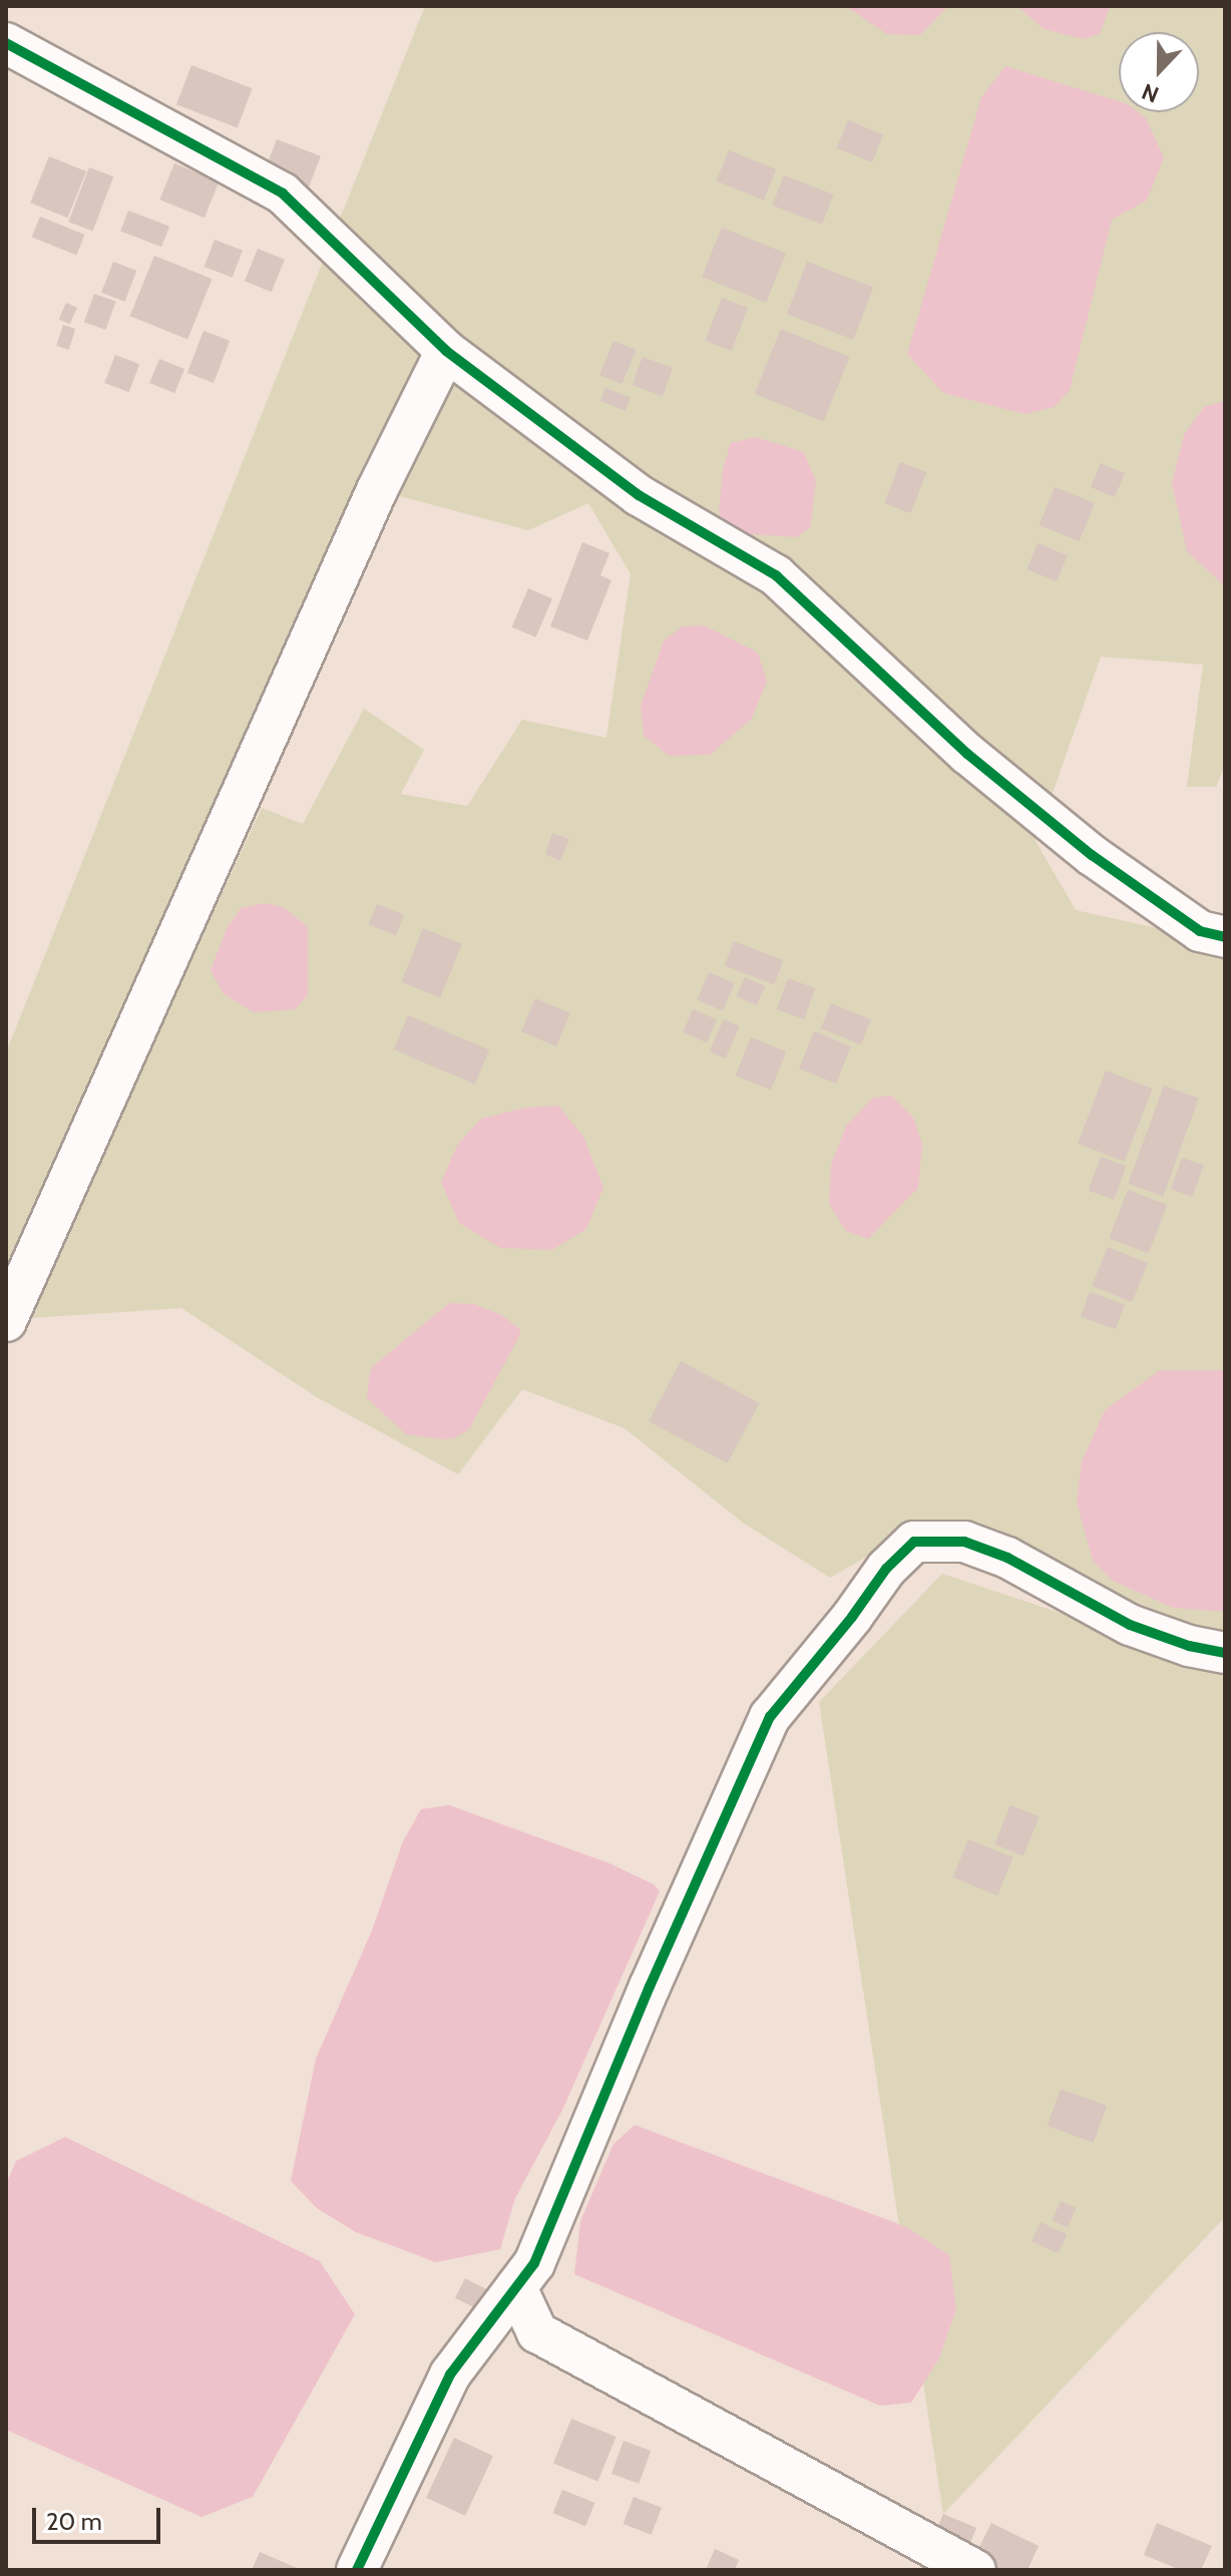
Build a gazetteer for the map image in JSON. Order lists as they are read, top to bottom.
{
  "scale_bar": "20 m",
  "north": "bottom"
}
